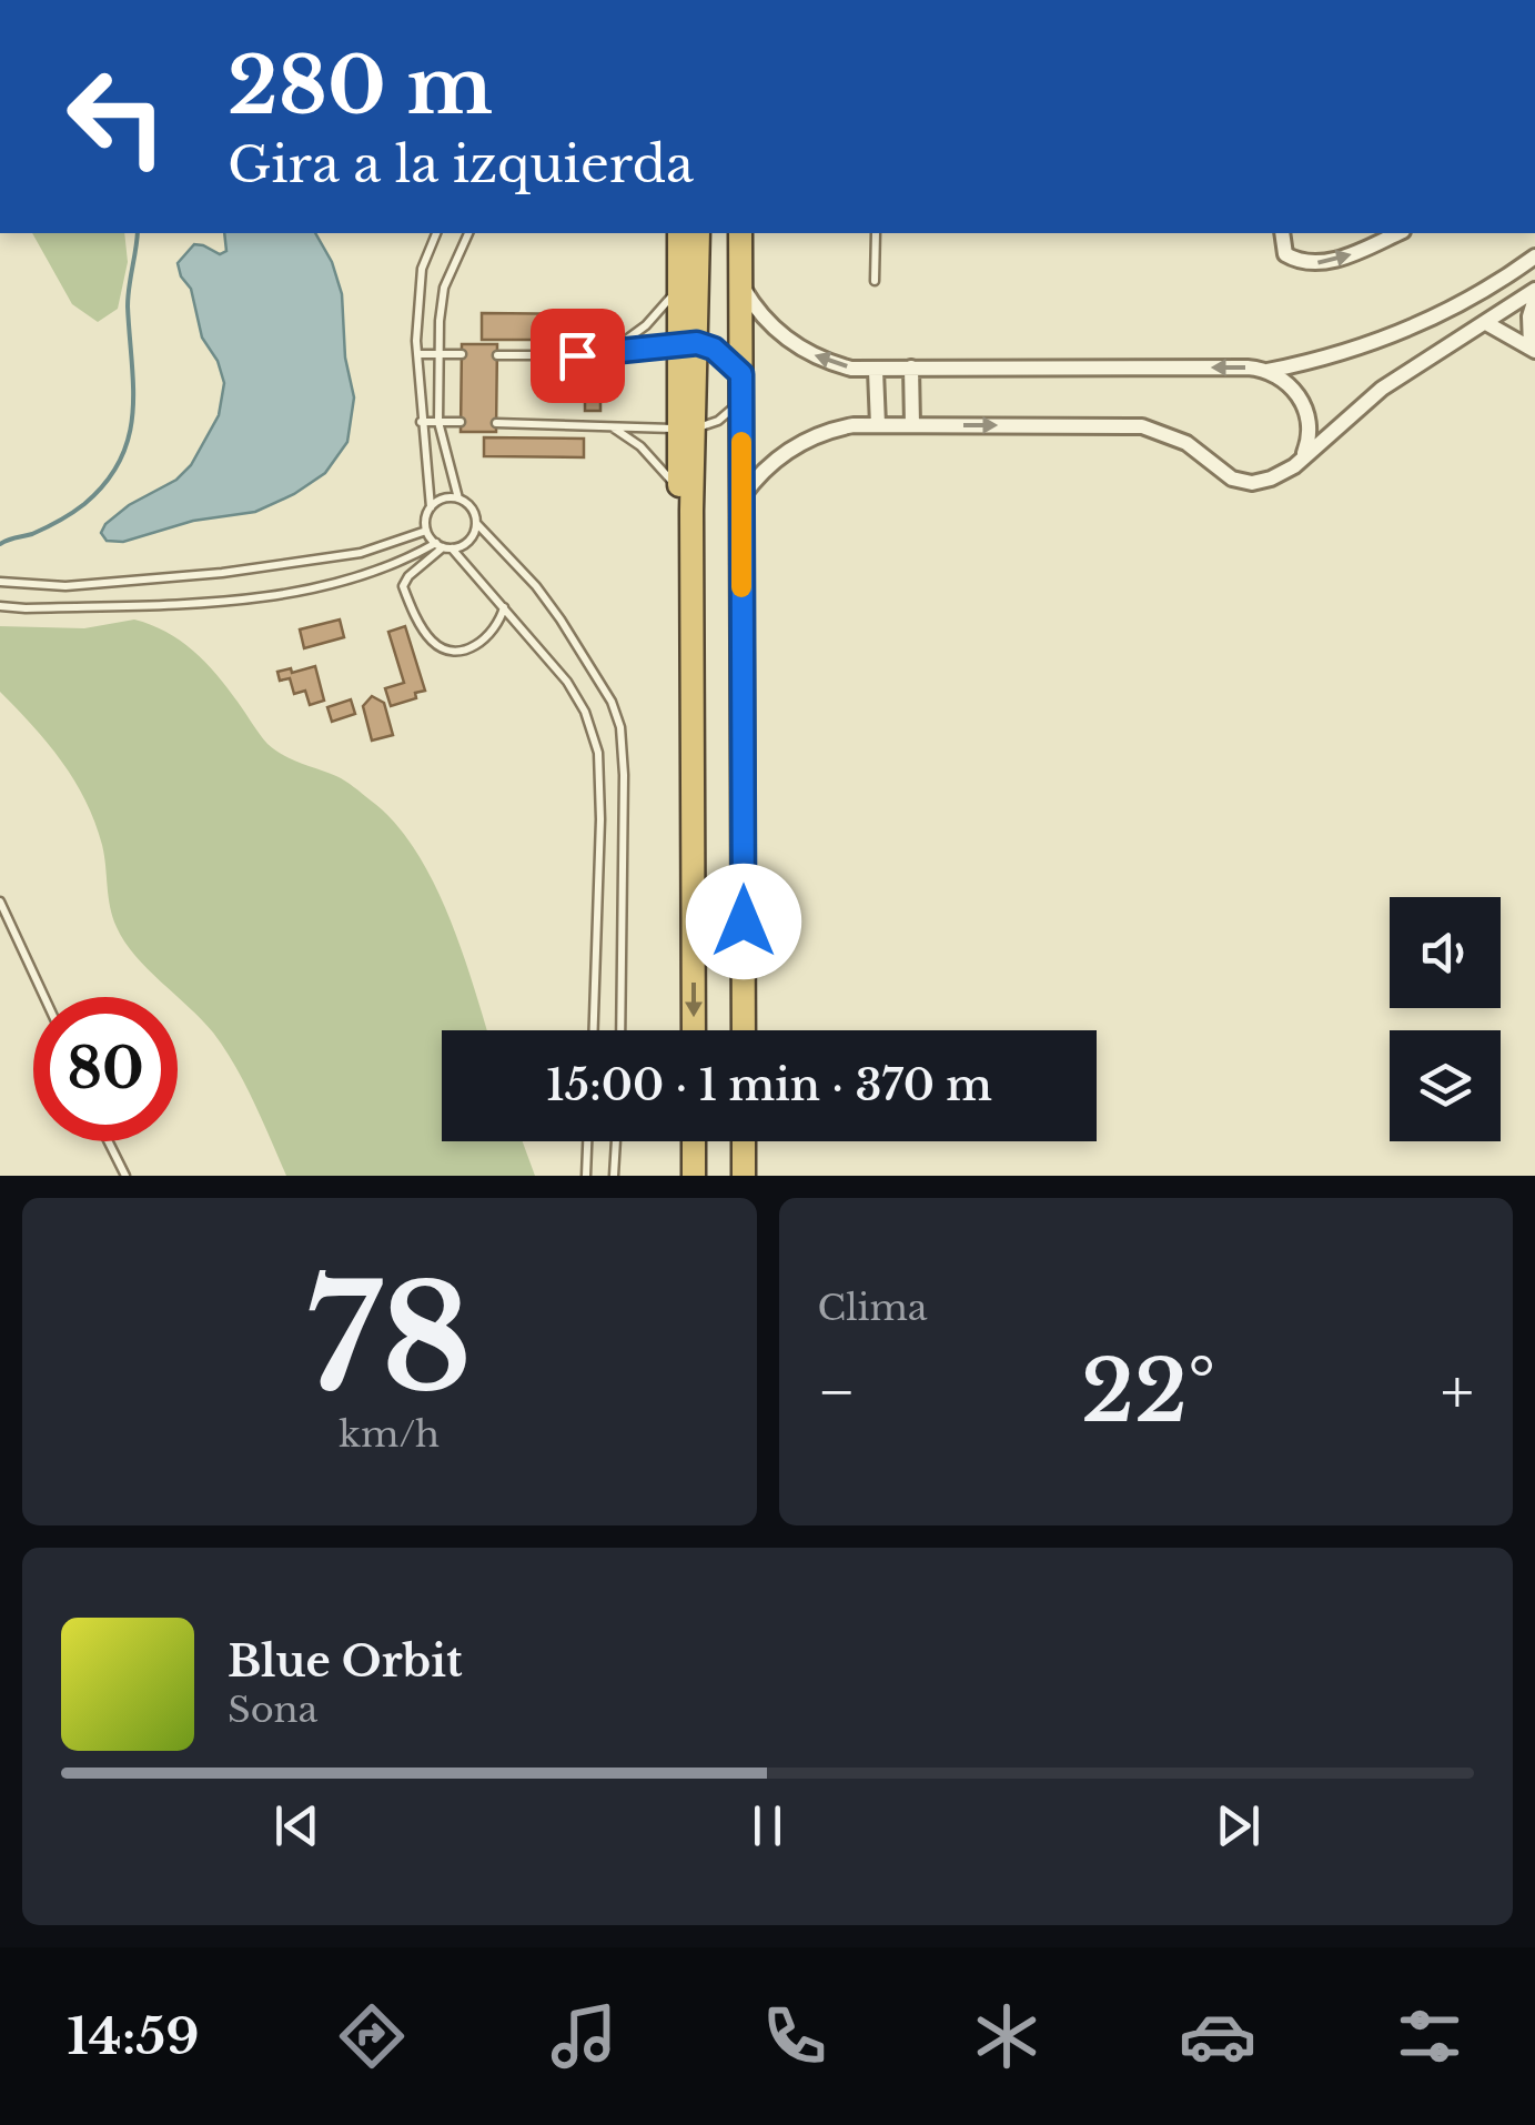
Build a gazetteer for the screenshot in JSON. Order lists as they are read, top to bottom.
{
  "page": {
    "turn": ["280 m", "Gira a la izquierda"],
    "limit": "80",
    "trip": "15:00 · 1 min · 370 m",
    "tile": [
      ["78", "km/h"],
      "Clima"
    ],
    "heat": ["−", "22°", "+"],
    "song": ["Blue Orbit", "Sona"],
    "tabs": "14:59"
  }
}
